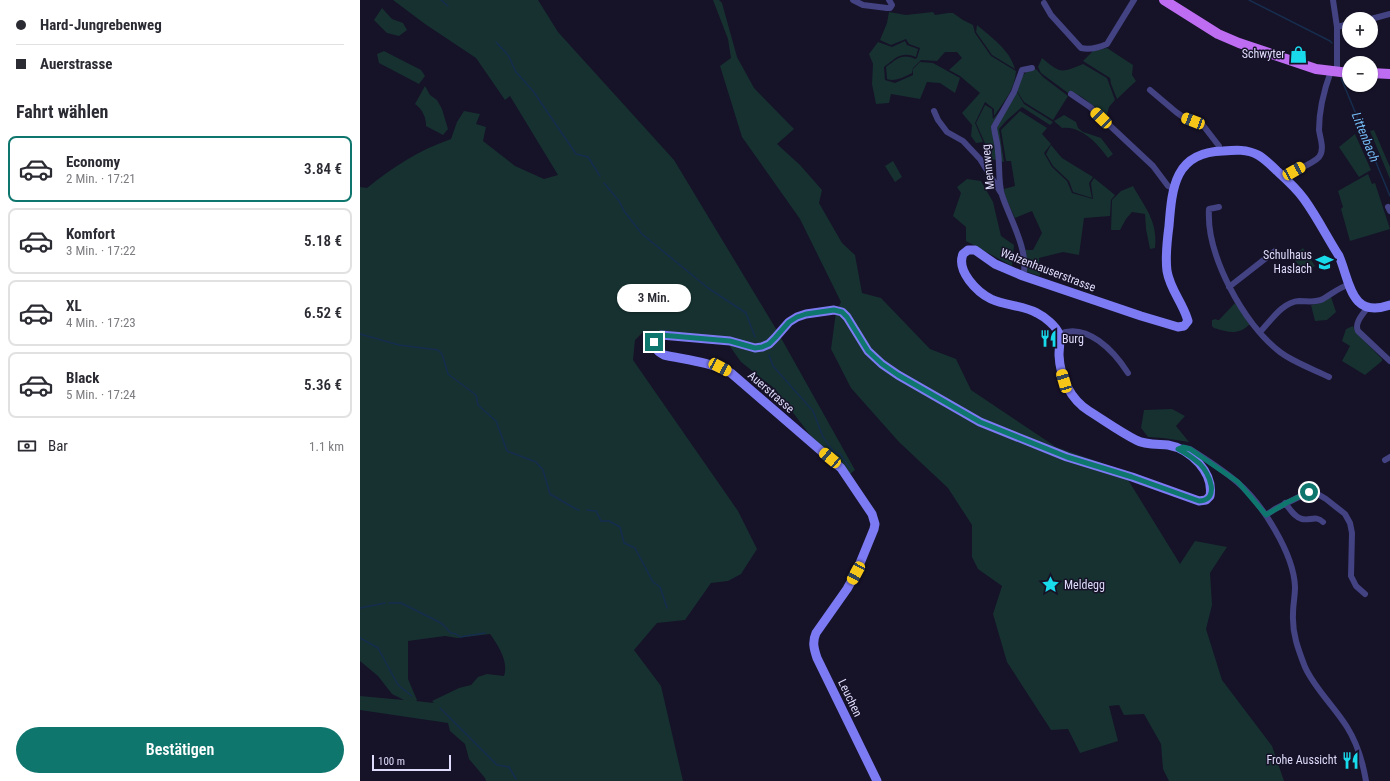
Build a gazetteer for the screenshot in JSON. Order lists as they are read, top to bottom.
{
  "streets": {
    "street": [
      "Mennweg",
      "Walzenhauserstrasse",
      "Auerstrasse",
      "Leuchen"
    ]
  },
  "crossings": [
    ["Mennweg", "Walzenhauserstrasse"],
    ["Auerstrasse", "Leuchen"]
  ],
  "water": ["Littenbach"],
  "places": {
    "shop": ["Schwyter"],
    "school or university": ["Schulhaus Haslach"],
    "restaurant": ["Burg", "Frohe Aussicht"],
    "place": ["Meldegg"]
  },
  "scale_bar": "100 m",
  "page": {
    "banner": ["Hard-Jungrebenweg", "Auerstrasse"],
    "map_buttons": ["+", "−"],
    "heading": "Fahrt wählen",
    "list": [
      {
        "name": "Economy",
        "note": "2 Min. · 17:21",
        "value": "3.84 €"
      },
      {
        "name": "Komfort",
        "note": "3 Min. · 17:22",
        "value": "5.18 €"
      },
      {
        "name": "XL",
        "note": "4 Min. · 17:23",
        "value": "6.52 €"
      },
      {
        "name": "Black",
        "note": "5 Min. · 17:24",
        "value": "5.36 €"
      }
    ],
    "bubble": "3 Min.",
    "pay": ["Bar", "1.1 km"],
    "buttons": "Bestätigen",
    "scale": "100 m"
  }
}
